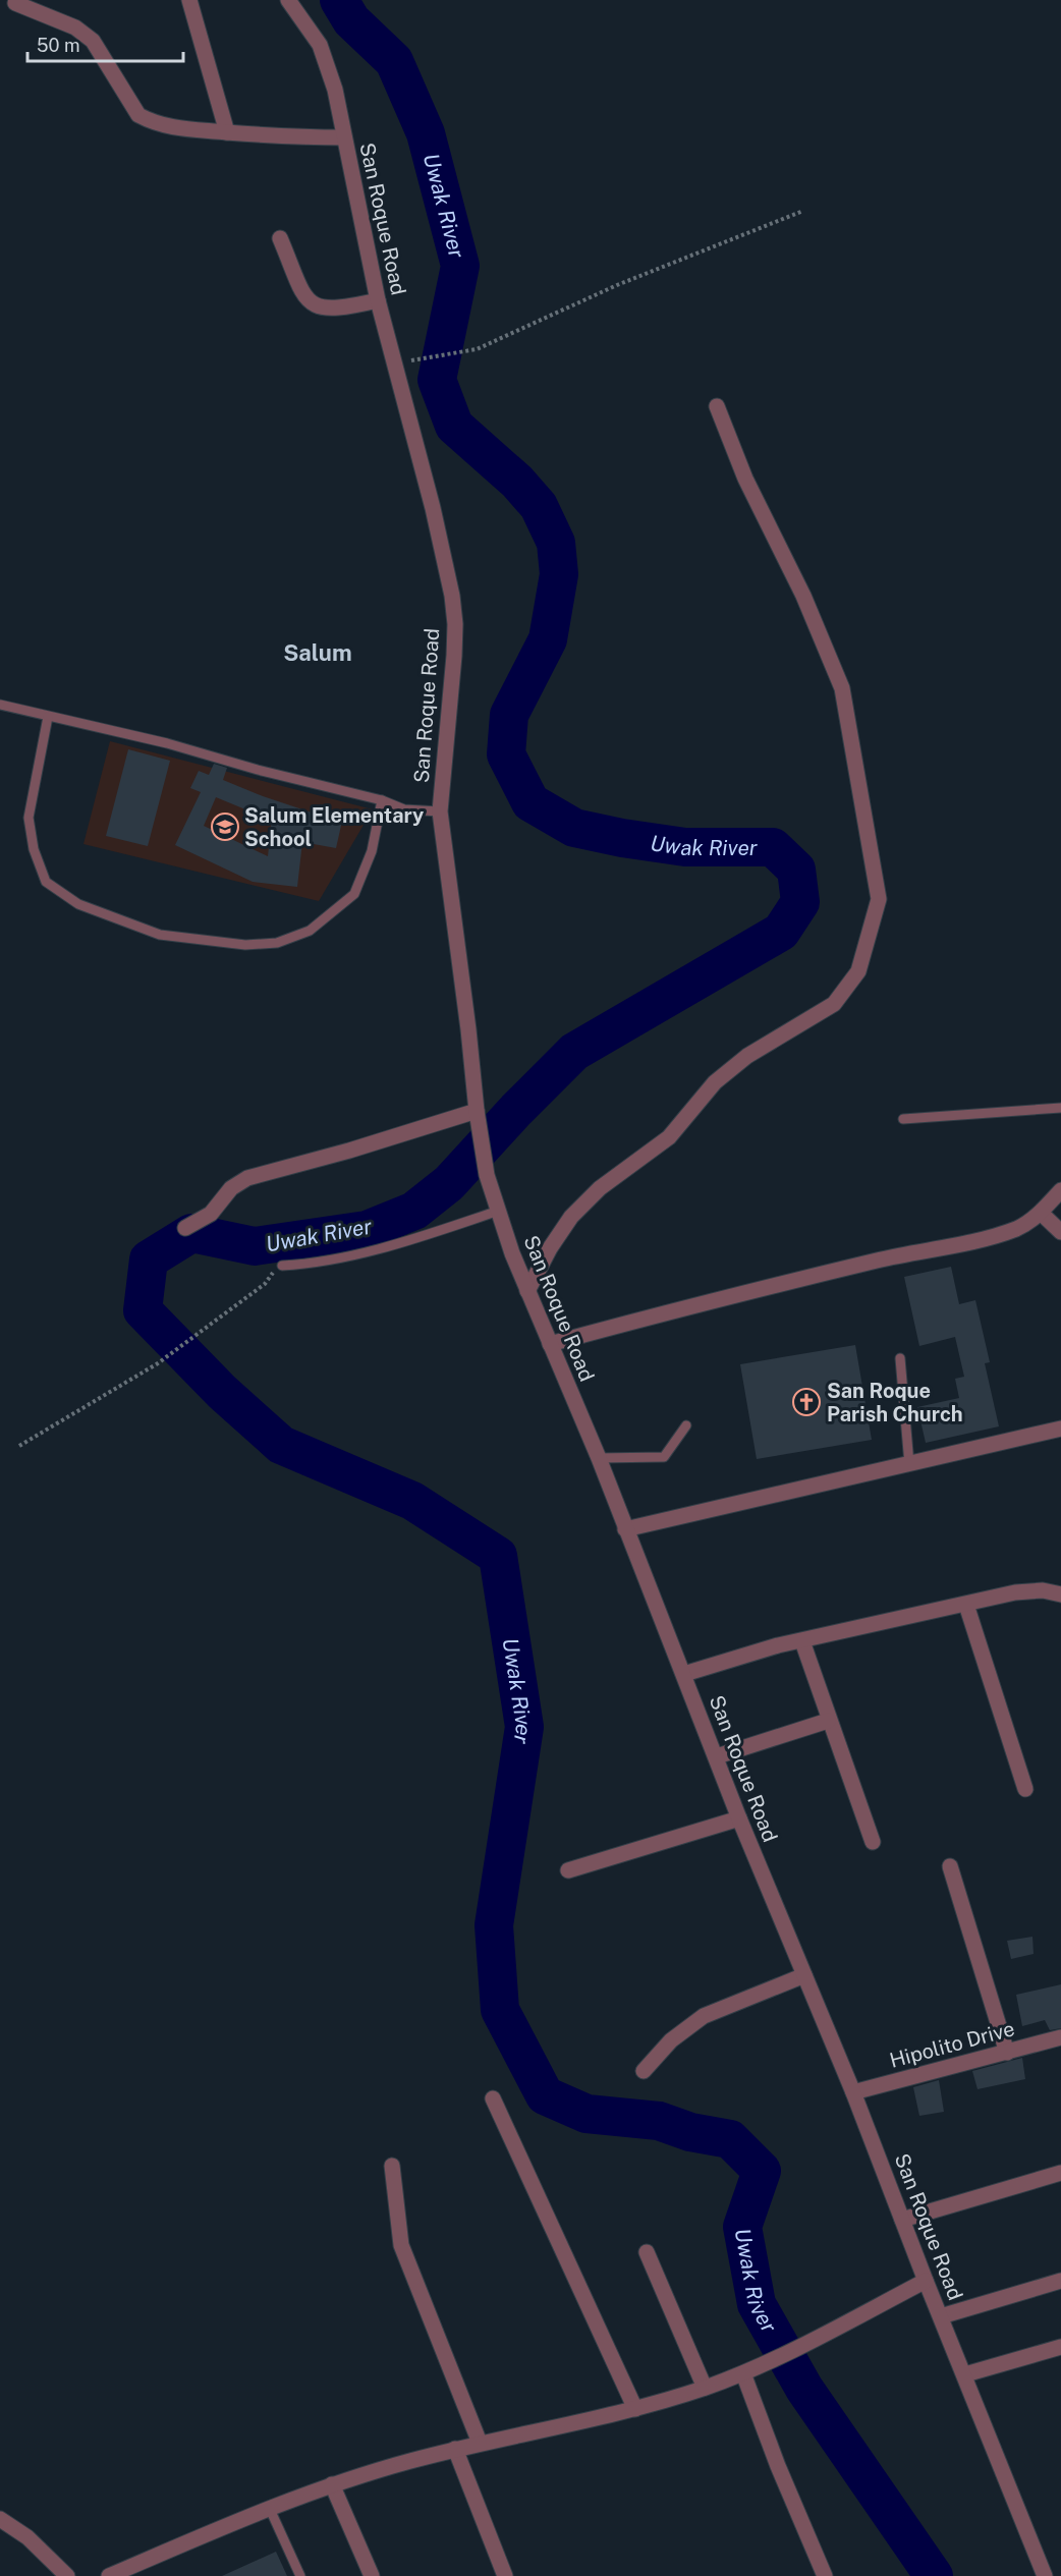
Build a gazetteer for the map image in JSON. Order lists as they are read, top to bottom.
{
  "streets": {
    "street": ["San Roque Road", "Hipolito Drive"]
  },
  "crossings": [
    ["San Roque Road", "Hipolito Drive"]
  ],
  "districts": ["Salum"],
  "water": ["Uwak River"],
  "places": {
    "school or university": ["Salum Elementary School"],
    "church": ["San Roque Parish Church"]
  },
  "scale_bar": "50 m"
}
